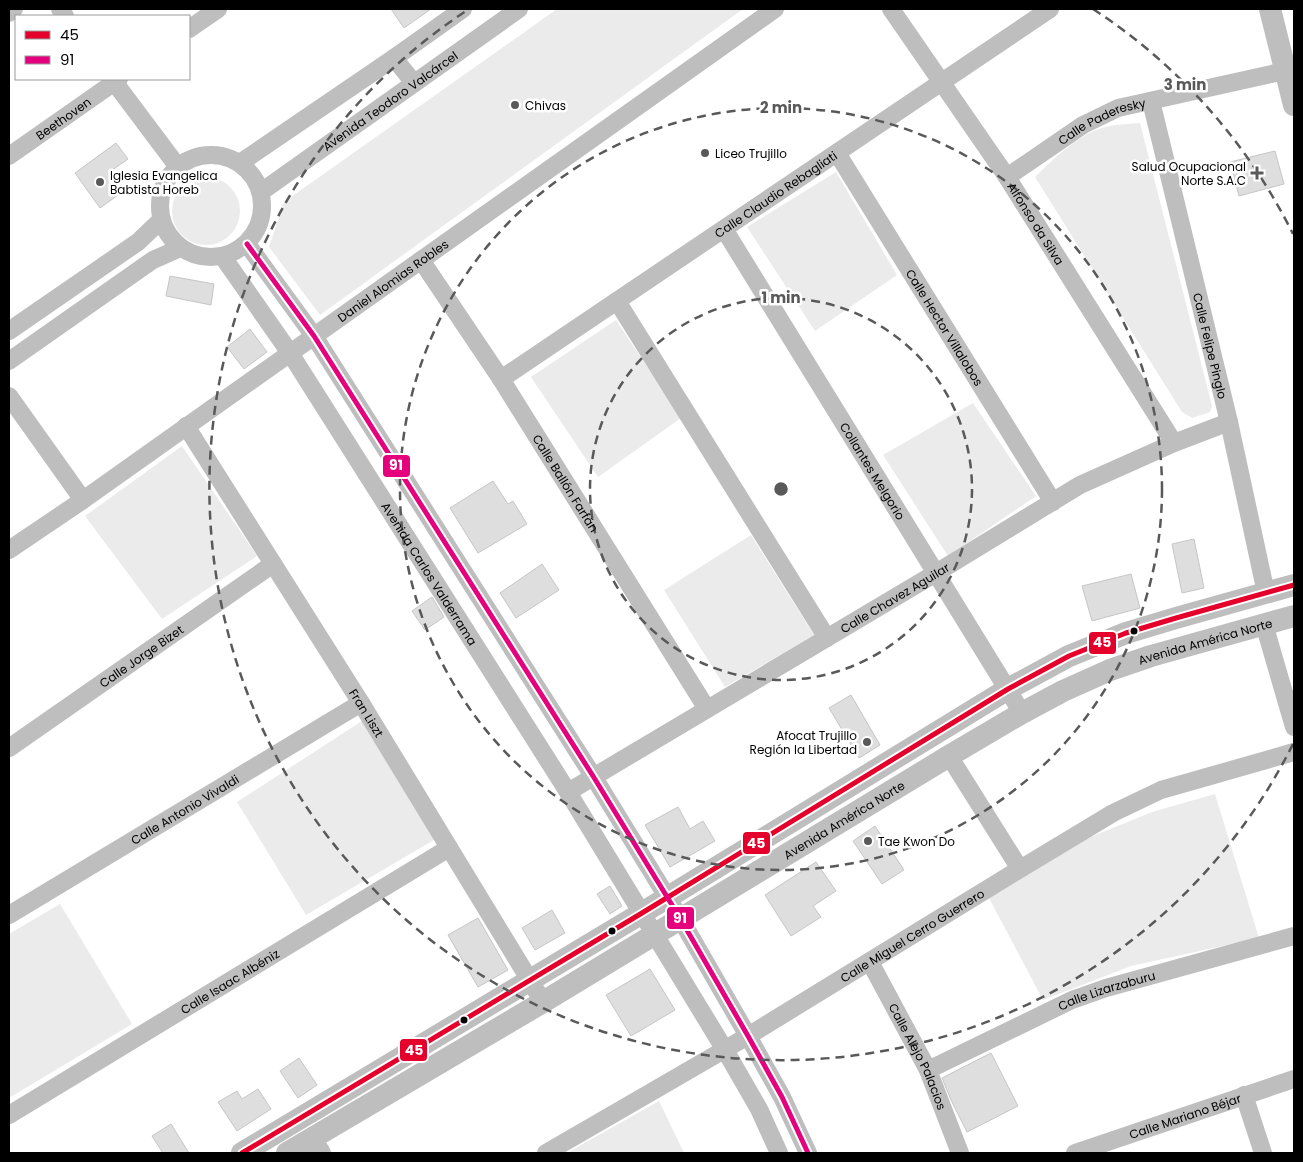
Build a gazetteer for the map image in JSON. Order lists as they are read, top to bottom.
{
  "streets": {
    "main road": ["Avenida América Norte"],
    "street": [
      "Avenida Teodoro Valcárcel",
      "Beethoven",
      "Calle Paderesky",
      "Calle Claudio Rebagliati",
      "Alfonso da Silva",
      "Daniel Alomias Robles",
      "Calle Hector Villalobos",
      "Calle Felipe Pinglo",
      "Collantes Melgorio",
      "Calle Ballón Farfán",
      "Avenida Carlos Valderrama",
      "Calle Chavez Aguilar",
      "Calle Jorge Bizet",
      "Fran Liszt",
      "Calle Antonio Vivaldi",
      "Calle Miguel Cerro Guerrero",
      "Calle Isaac Albéniz",
      "Calle Lizarzaburu",
      "Calle Alejo Palacios",
      "Calle Mariano Béjar"
    ]
  },
  "crossings": [
    ["Avenida Teodoro Valcárcel", "Avenida Carlos Valderrama"],
    ["Calle Paderesky", "Alfonso da Silva"],
    ["Calle Paderesky", "Calle Felipe Pinglo"],
    ["Calle Claudio Rebagliati", "Alfonso da Silva"],
    ["Calle Claudio Rebagliati", "Calle Hector Villalobos"],
    ["Calle Claudio Rebagliati", "Collantes Melgorio"],
    ["Calle Claudio Rebagliati", "Calle Ballón Farfán"],
    ["Alfonso da Silva", "Calle Chavez Aguilar"],
    ["Daniel Alomias Robles", "Calle Ballón Farfán"],
    ["Daniel Alomias Robles", "Avenida Carlos Valderrama"],
    ["Daniel Alomias Robles", "Fran Liszt"],
    ["Calle Hector Villalobos", "Calle Chavez Aguilar"],
    ["Calle Felipe Pinglo", "Calle Chavez Aguilar"],
    ["Calle Felipe Pinglo", "Avenida América Norte"],
    ["Collantes Melgorio", "Calle Chavez Aguilar"],
    ["Collantes Melgorio", "Avenida América Norte"],
    ["Calle Ballón Farfán", "Calle Chavez Aguilar"],
    ["Avenida Carlos Valderrama", "Calle Chavez Aguilar"],
    ["Avenida Carlos Valderrama", "Avenida América Norte"],
    ["Avenida Carlos Valderrama", "Calle Miguel Cerro Guerrero"],
    ["Avenida América Norte", "Fran Liszt"],
    ["Calle Jorge Bizet", "Fran Liszt"],
    ["Fran Liszt", "Calle Antonio Vivaldi"],
    ["Fran Liszt", "Calle Isaac Albéniz"],
    ["Calle Miguel Cerro Guerrero", "Calle Alejo Palacios"],
    ["Calle Lizarzaburu", "Calle Alejo Palacios"]
  ],
  "places": {
    "other": [
      "Chivas",
      "Liceo Trujillo",
      "Iglesia Evangelica Babtista Horeb",
      "Afocat Trujillo Región la Libertad",
      "Tae Kwon Do"
    ],
    "health": ["Salud Ocupacional Norte S.A.C"]
  },
  "lines": ["transit line 91", "transit line 45"],
  "legend": ["45", "91"],
  "rings": ["3 min", "2 min", "1 min"]
}
